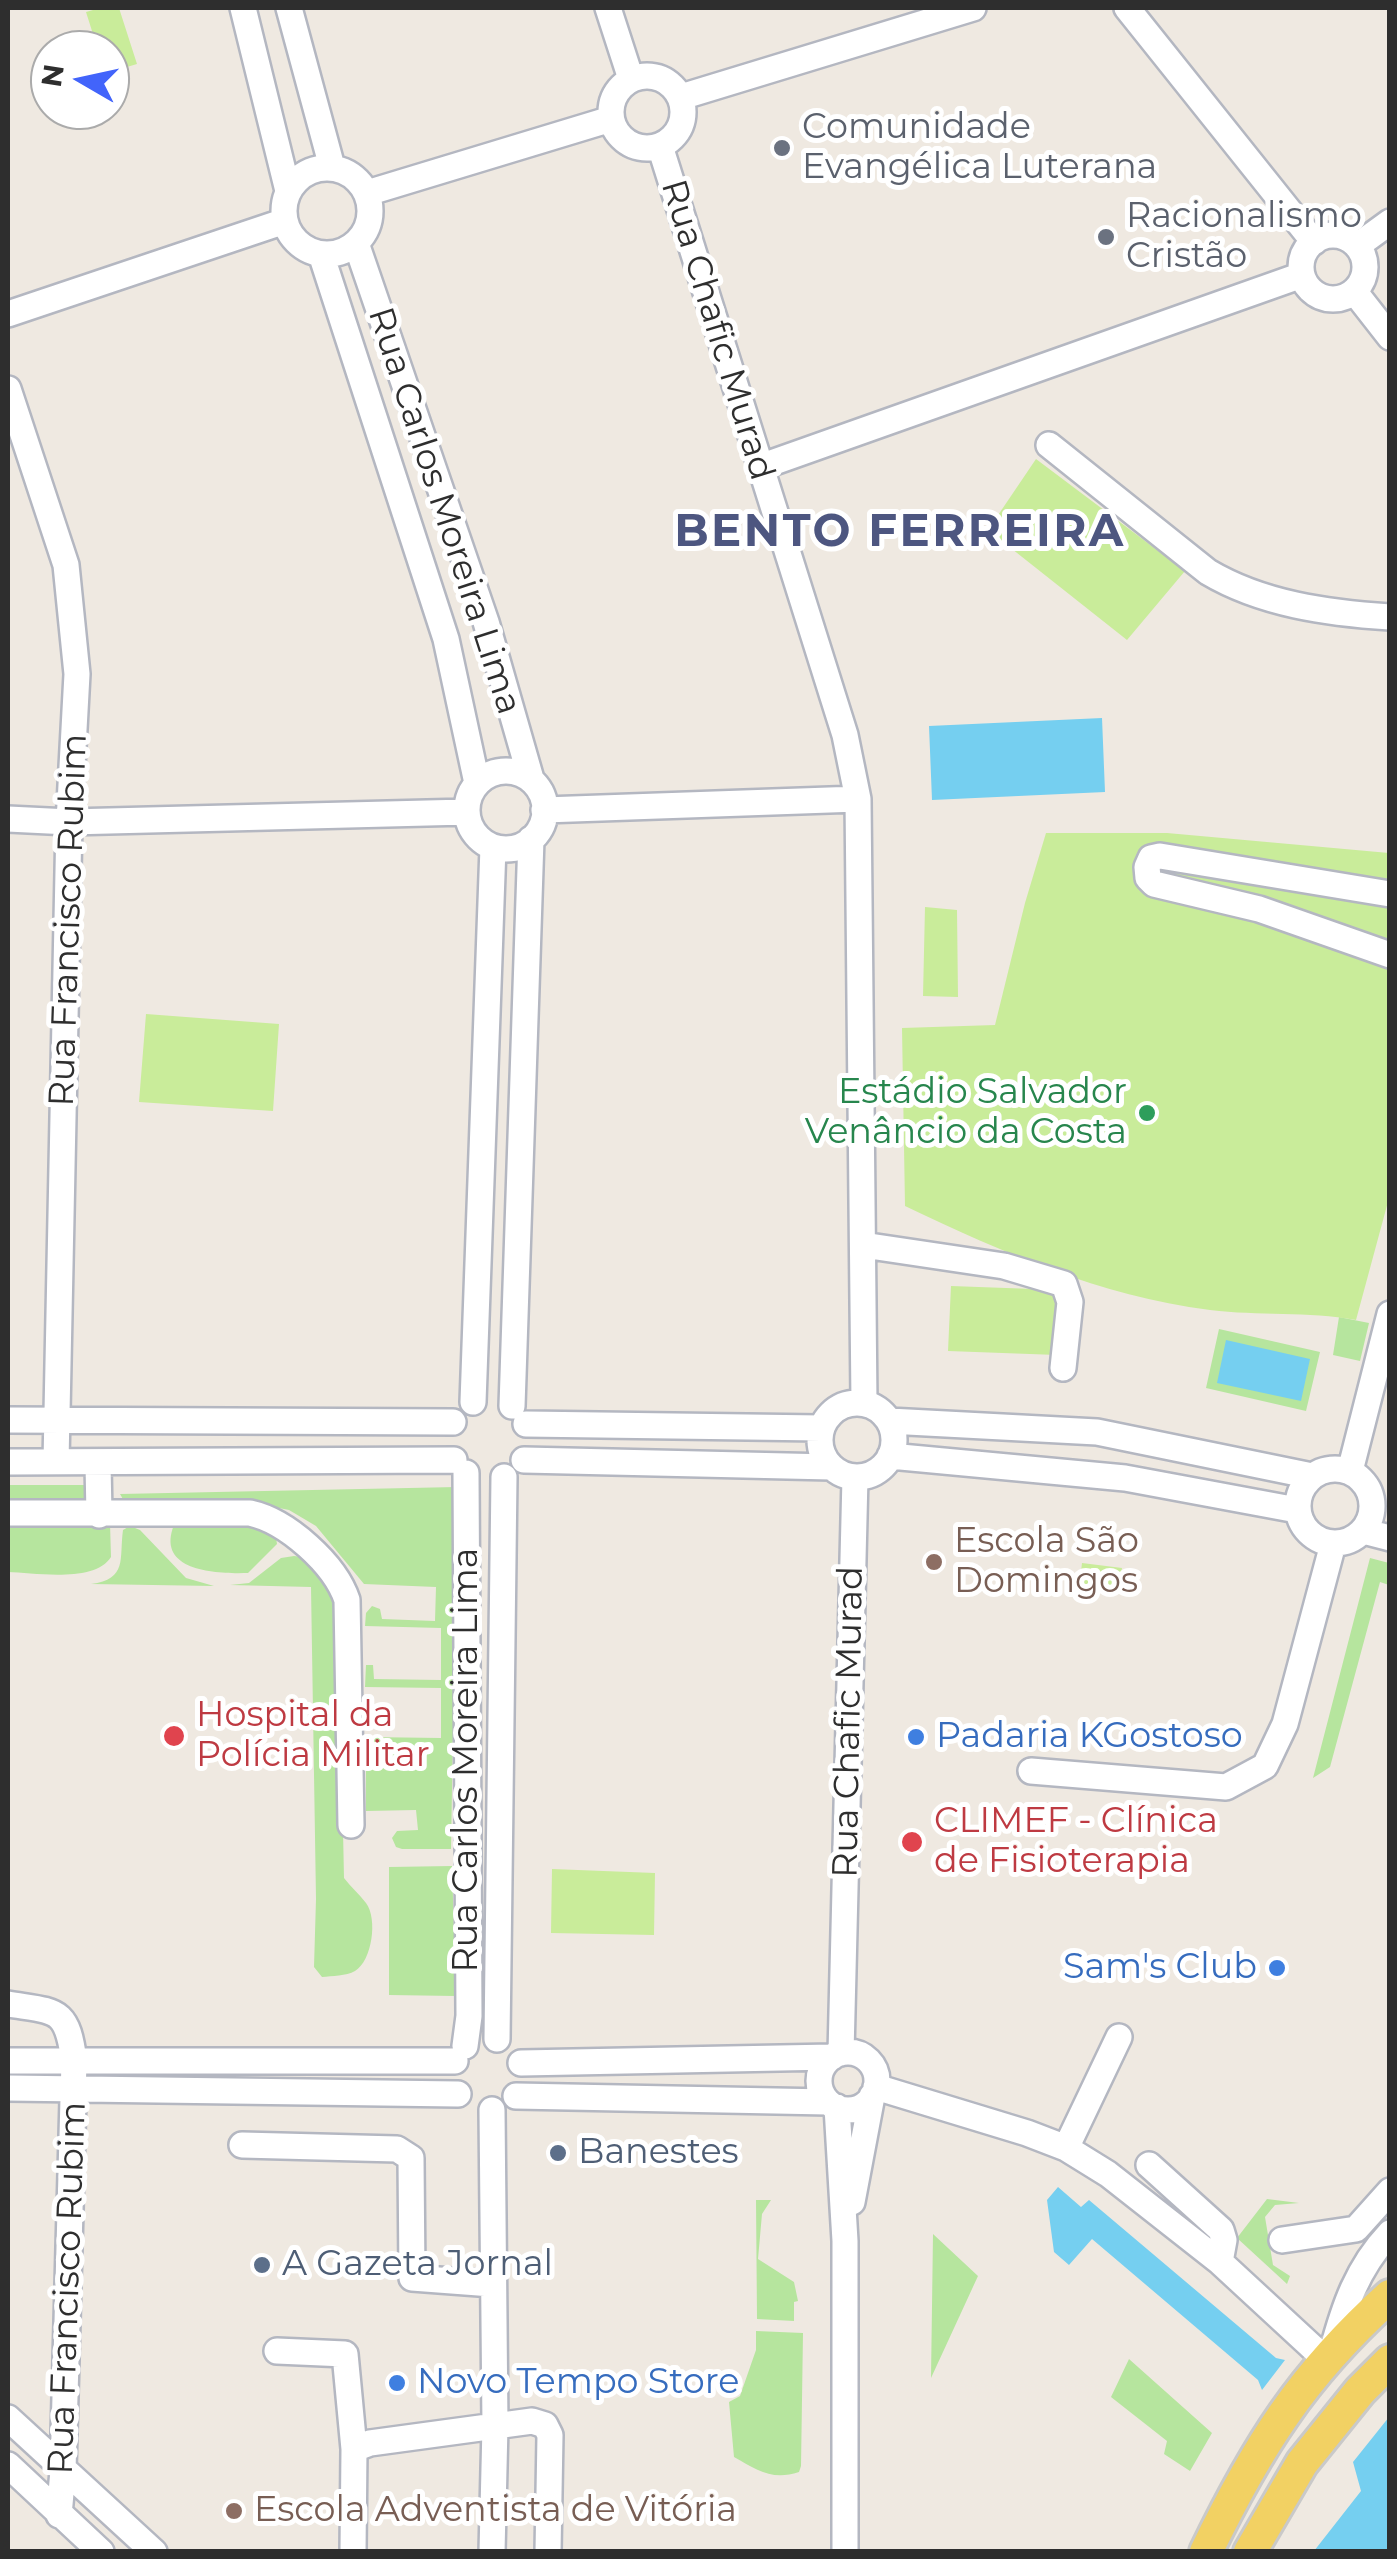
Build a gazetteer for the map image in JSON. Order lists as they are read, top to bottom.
{
  "streets": {
    "street": ["Rua Chafic Murad", "Rua Carlos Moreira Lima", "Rua Francisco Rubim"]
  },
  "districts": ["BENTO FERREIRA"],
  "places": [
    "Comunidade Evangélica Luterana",
    "Racionalismo Cristão",
    "Estádio Salvador Venâncio da Costa",
    "Escola São Domingos",
    "Hospital da Polícia Militar",
    "Padaria KGostoso",
    "CLIMEF - Clínica de Fisioterapia",
    "Sam's Club",
    "Banestes",
    "A Gazeta Jornal",
    "Novo Tempo Store",
    "Escola Adventista de Vitória"
  ],
  "north": "left"
}
